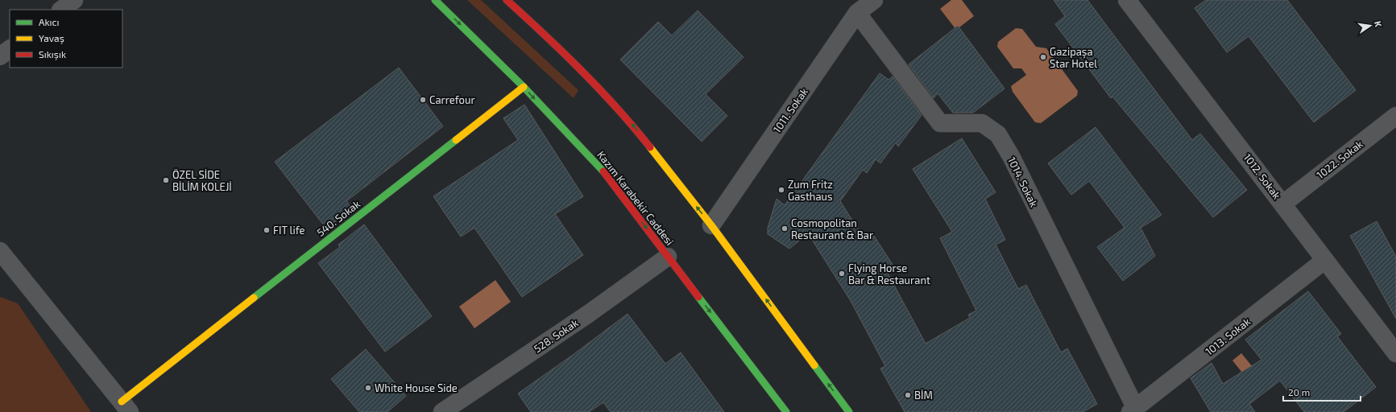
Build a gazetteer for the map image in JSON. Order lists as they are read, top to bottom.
{
  "streets": {
    "main road": ["Kazım Karabekir Caddesi", "540. Sokak"],
    "street": [
      "1011. Sokak",
      "1022. Sokak",
      "1012. Sokak",
      "1014. Sokak",
      "528. Sokak",
      "1013. Sokak"
    ]
  },
  "crossings": [
    ["1011. Sokak", "1014. Sokak"],
    ["1022. Sokak", "1012. Sokak"],
    ["1012. Sokak", "1013. Sokak"],
    ["1014. Sokak", "1013. Sokak"],
    ["Kazım Karabekir Caddesi", "540. Sokak"],
    ["Kazım Karabekir Caddesi", "528. Sokak"]
  ],
  "places": [
    "Gazipaşa Star Hotel",
    "Carrefour",
    "ÖZEL SİDE BİLİM KOLEJİ",
    "Zum Fritz Gasthaus",
    "Cosmopolitan Restaurant & Bar",
    "FIT life",
    "Flying Horse Bar & Restaurant",
    "White House Side",
    "BİM"
  ],
  "legend": ["Akıcı", "Yavaş", "Sıkışık"],
  "scale_bar": "20 m",
  "north": "right"
}
